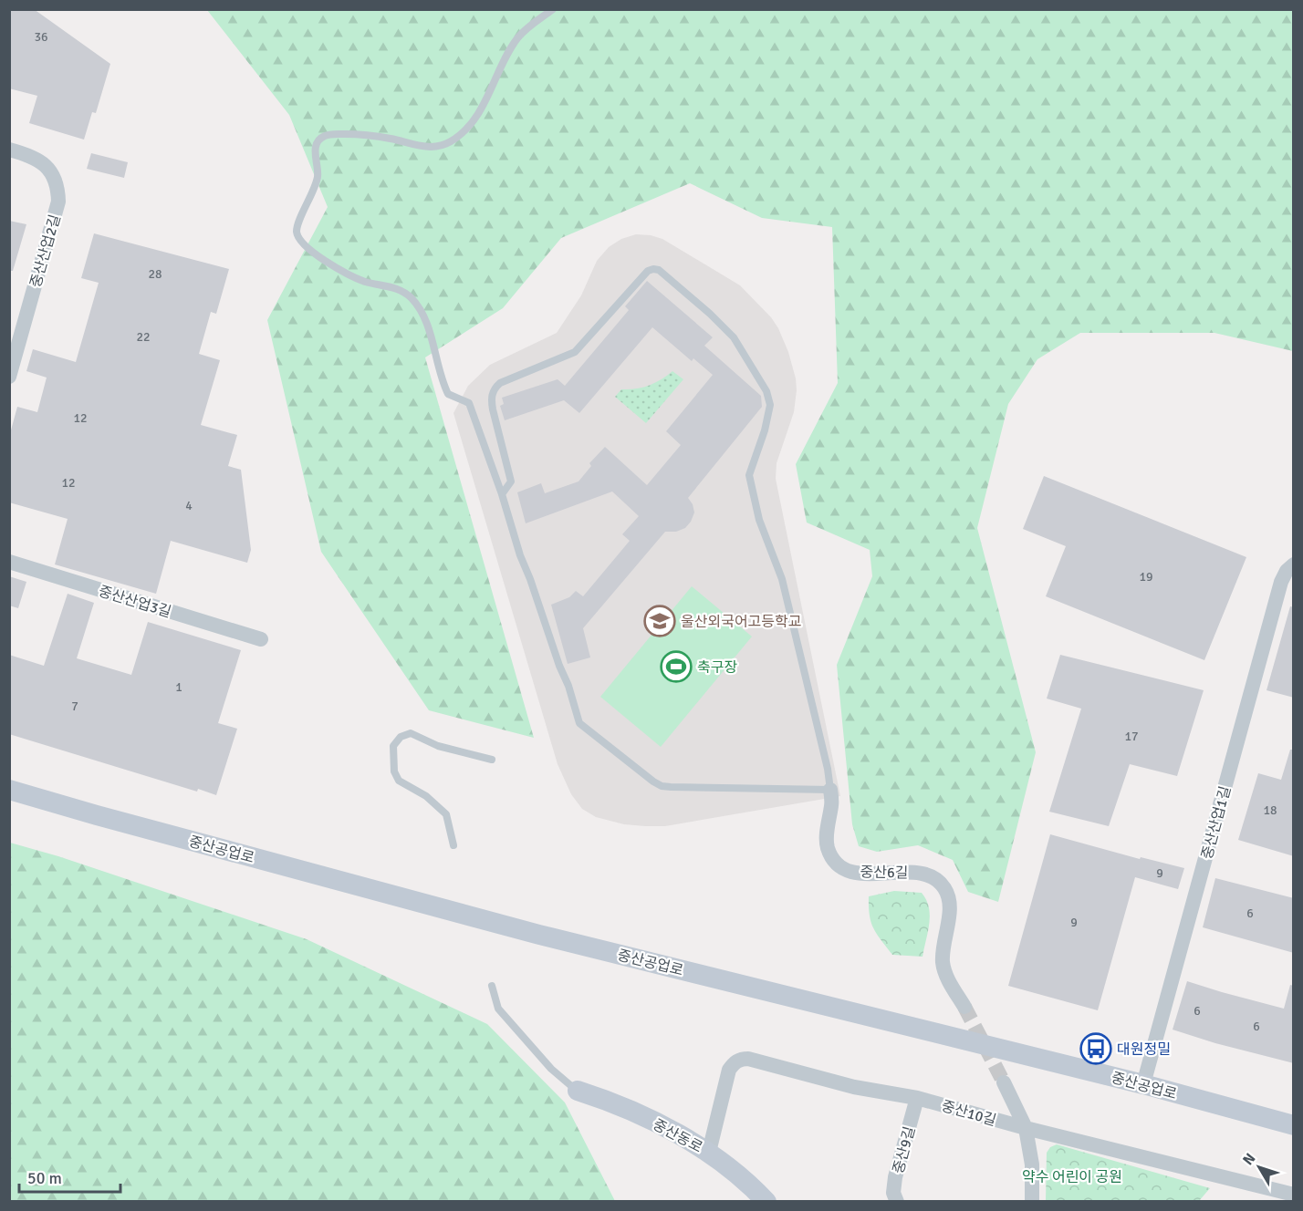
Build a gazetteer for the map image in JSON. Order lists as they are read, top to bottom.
{
  "streets": {
    "street": [
      "중산산업2길",
      "중산산업3길",
      "중산산업1길",
      "중산공업로",
      "중산6길",
      "중산10길",
      "중산동로",
      "중산9길"
    ]
  },
  "crossings": [
    ["중산산업1길", "중산공업로"],
    ["중산10길", "중산동로"],
    ["중산10길", "중산9길"]
  ],
  "parks": ["약수 어린이 공원"],
  "places": {
    "school or university": ["울산외국어고등학교"],
    "sports": ["축구장"],
    "bus stop": ["대원정밀"]
  },
  "house_numbers": [
    "36",
    "28",
    "22",
    "12",
    "12",
    "4",
    "19",
    "1",
    "7",
    "17",
    "18",
    "9",
    "6",
    "9",
    "6",
    "6"
  ],
  "scale_bar": "50 m",
  "north": "top left"
}
